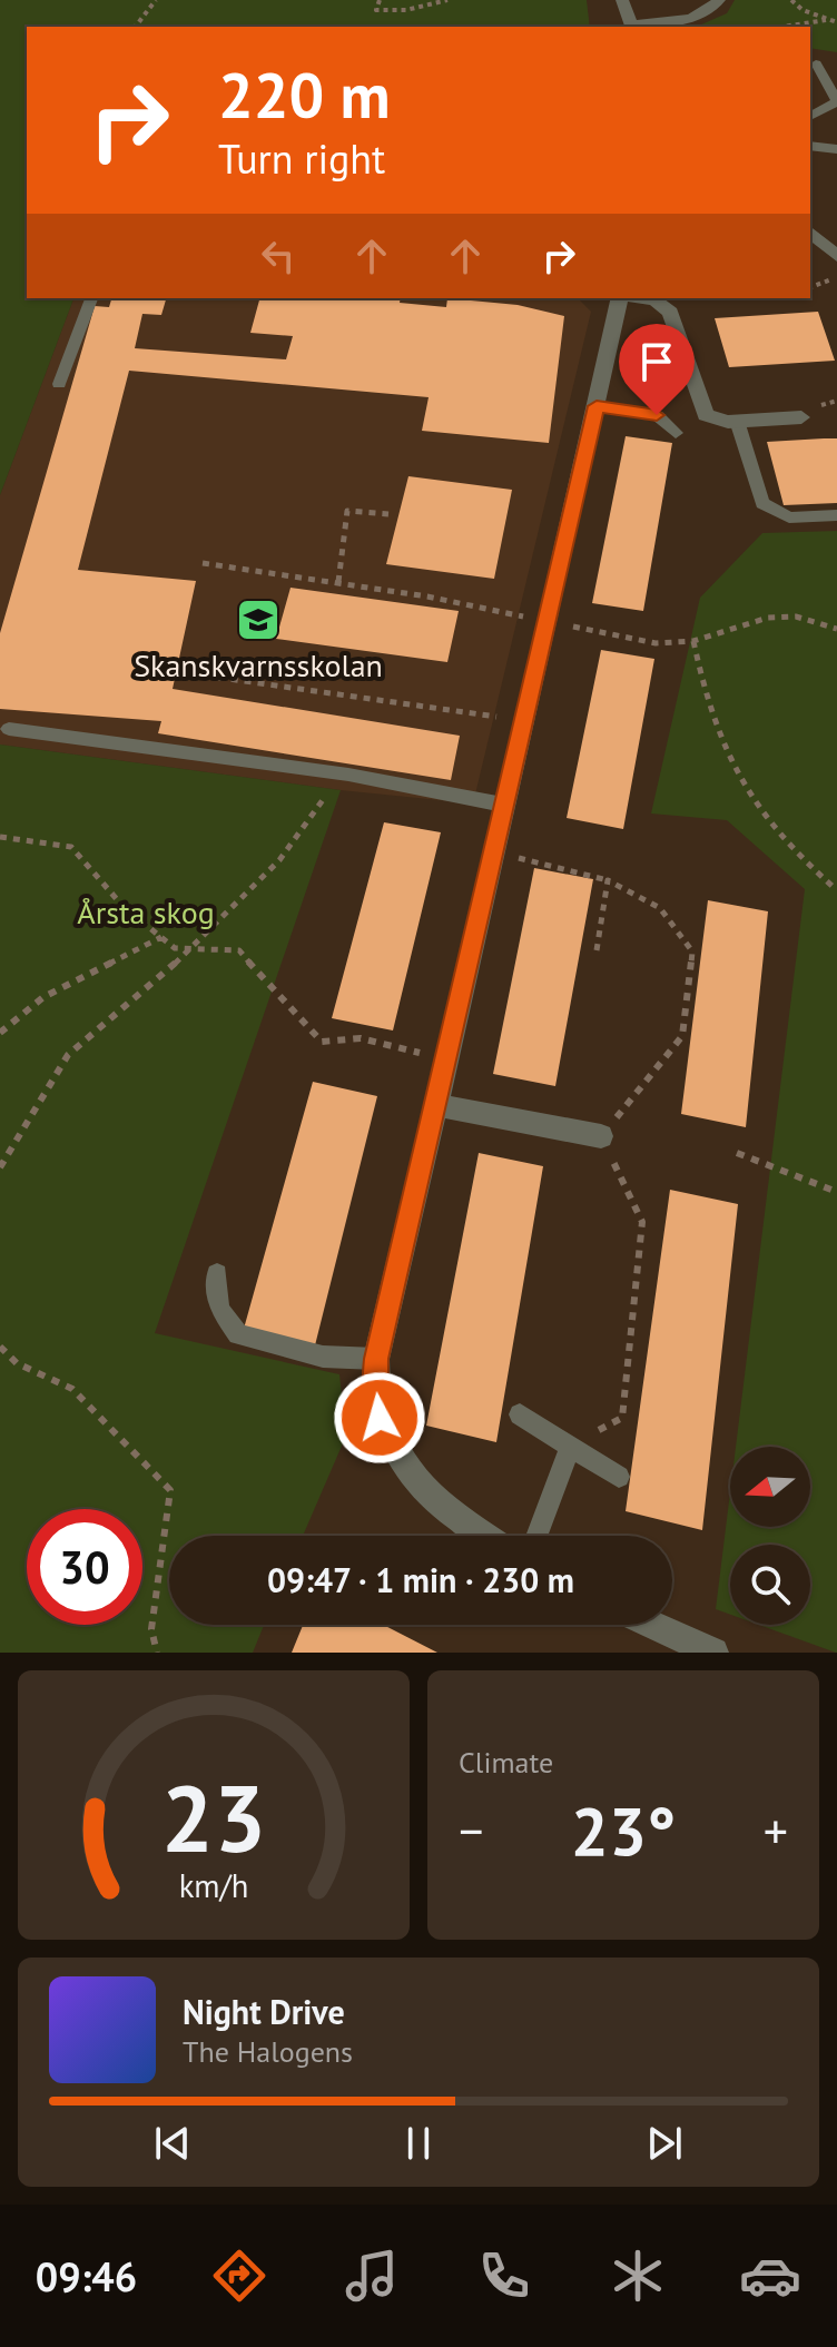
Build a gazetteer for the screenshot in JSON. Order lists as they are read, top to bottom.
{
  "parks": ["Årsta skog"],
  "places": {
    "school or university": ["Skanskvarnsskolan"]
  },
  "north": "left",
  "page": {
    "turn": ["220 m", "Turn right"],
    "limit": "30",
    "trip": "09:47 · 1 min · 230 m",
    "tile": "Climate",
    "heat": ["−", "23°", "+"],
    "song": ["Night Drive", "The Halogens"],
    "tabs": "09:46",
    "gauge": ["23", "km/h"]
  }
}
